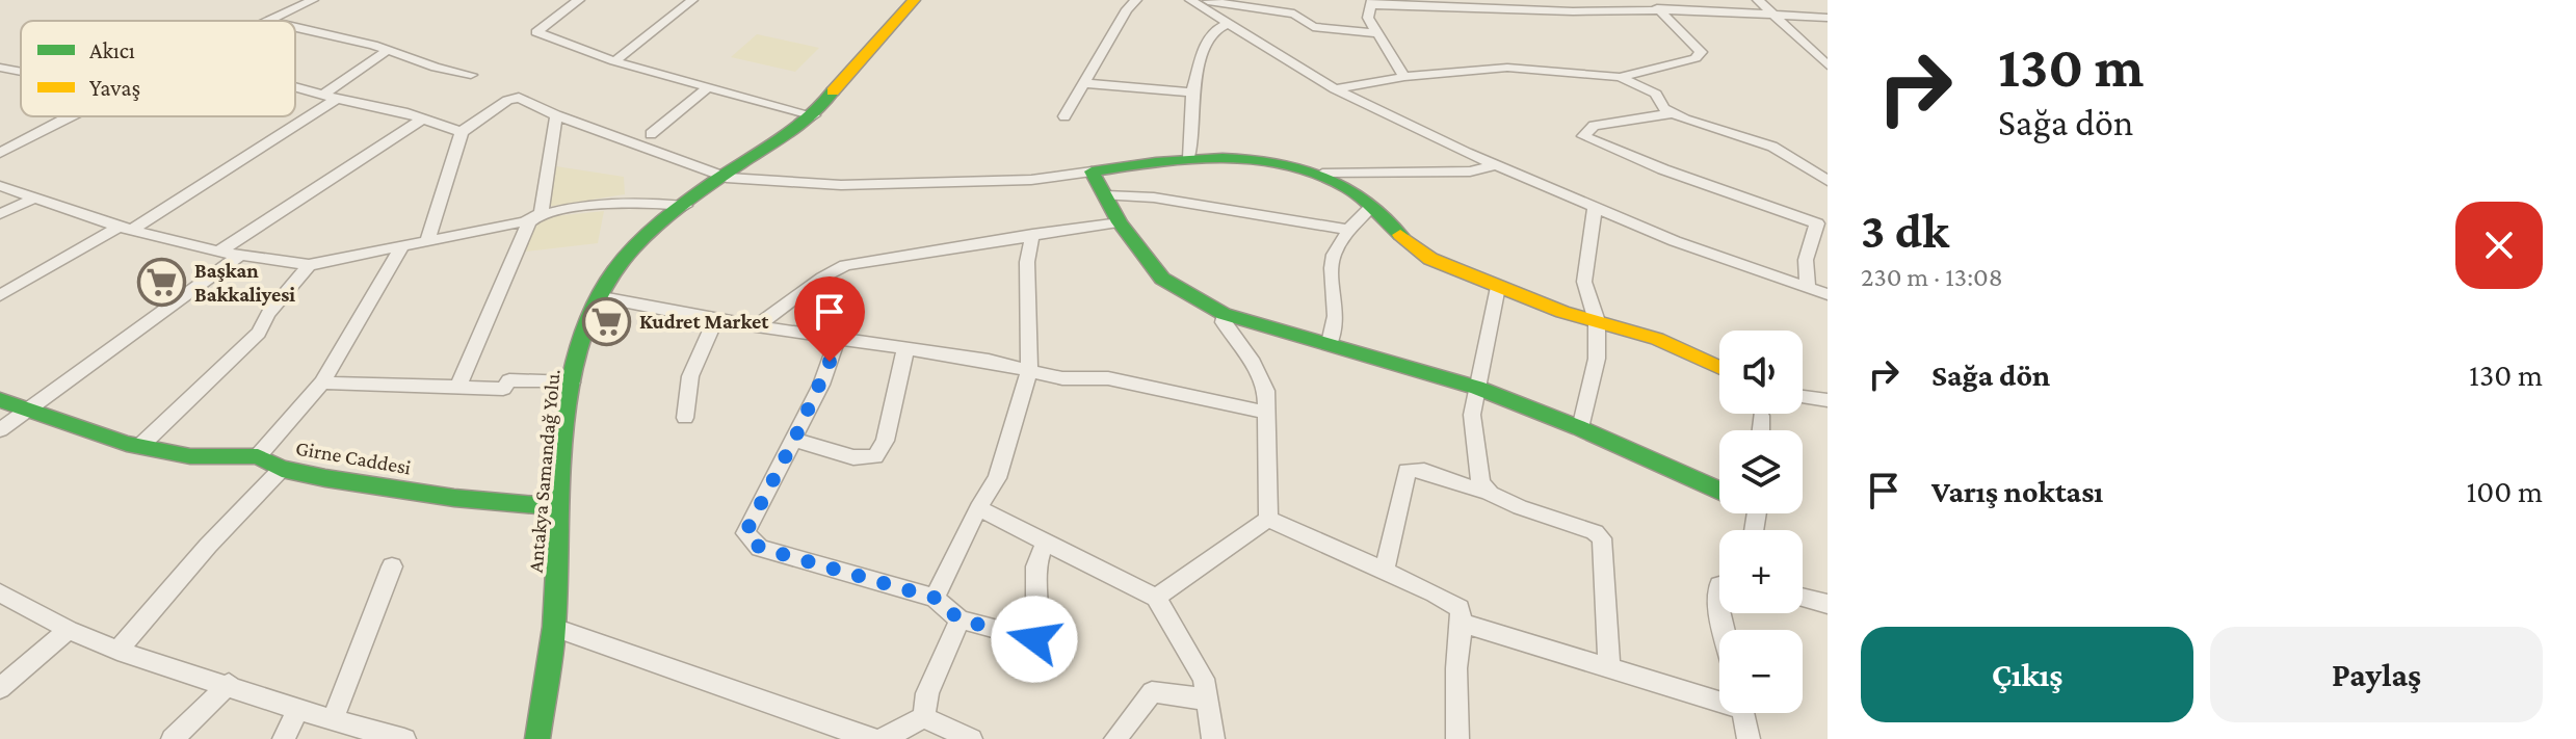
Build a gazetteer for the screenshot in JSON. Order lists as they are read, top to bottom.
{
  "streets": {
    "street": ["Girne Caddesi", "Antakya Samandağ Yolu."]
  },
  "crossings": [
    ["Girne Caddesi", "Antakya Samandağ Yolu."]
  ],
  "places": {
    "supermarket": ["Başkan Bakkaliyesi", "Kudret Market"]
  },
  "legend": ["Akıcı", "Yavaş"],
  "page": {
    "turn": ["130 m", "Sağa dön"],
    "heading": ["3 dk", "230 m · 13:08"],
    "list": [
      {
        "name": "Sağa dön",
        "value": "130 m"
      },
      {
        "name": "Varış noktası",
        "value": "100 m"
      }
    ],
    "map_buttons": ["+", "−"],
    "buttons": ["Çıkış", "Paylaş"]
  }
}
